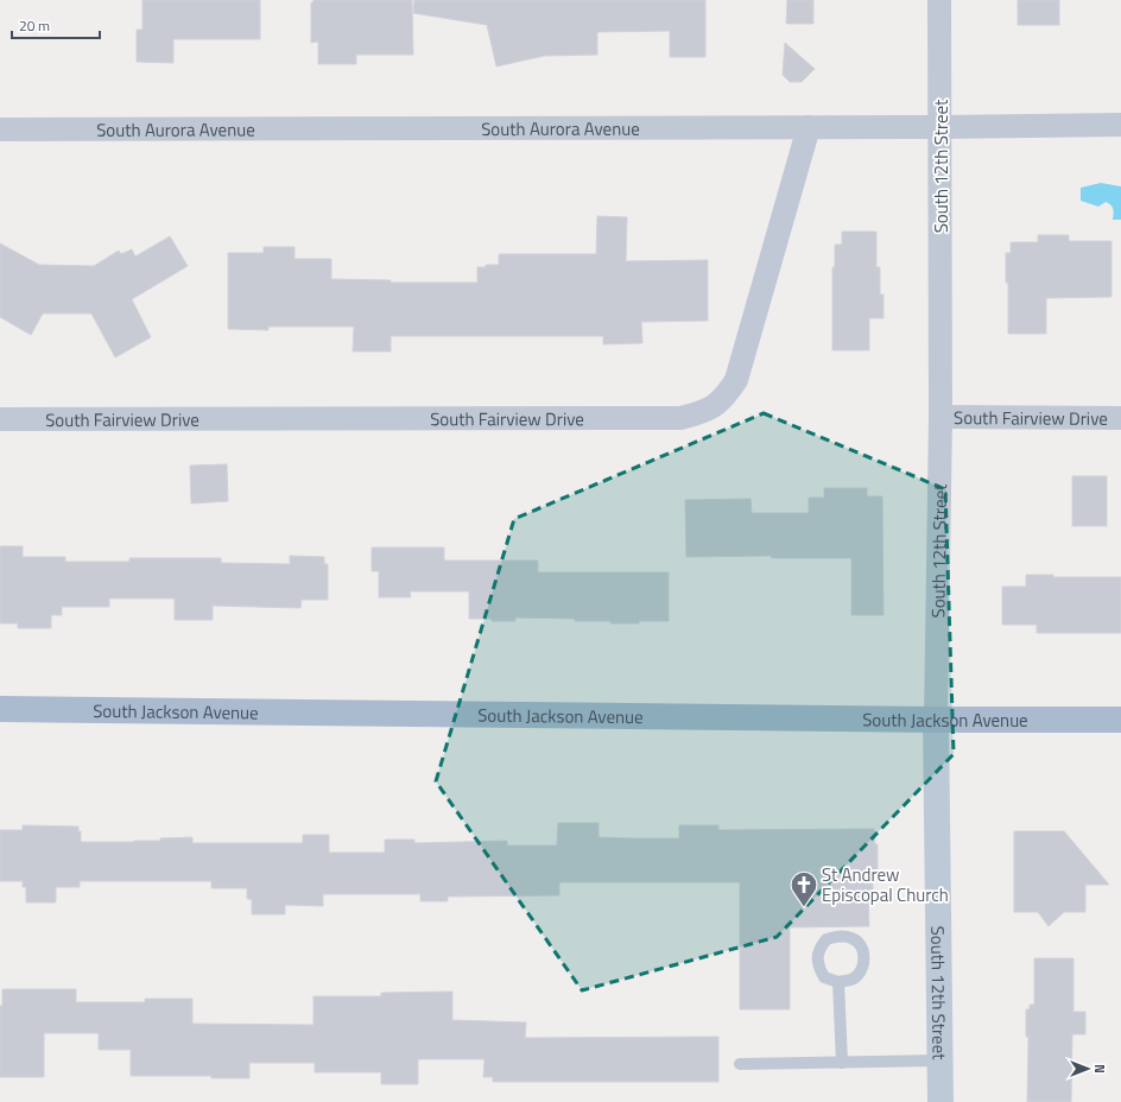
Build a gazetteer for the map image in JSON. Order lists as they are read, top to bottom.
{
  "streets": {
    "main road": ["South 12th Street", "South Jackson Avenue"],
    "street": ["South Aurora Avenue", "South Fairview Drive"]
  },
  "crossings": [
    ["South Aurora Avenue", "South 12th Street"],
    ["South Aurora Avenue", "South Fairview Drive"],
    ["South 12th Street", "South Fairview Drive"],
    ["South 12th Street", "South Jackson Avenue"]
  ],
  "places": {
    "church": ["St Andrew Episcopal Church"]
  },
  "scale_bar": "20 m",
  "north": "right"
}
